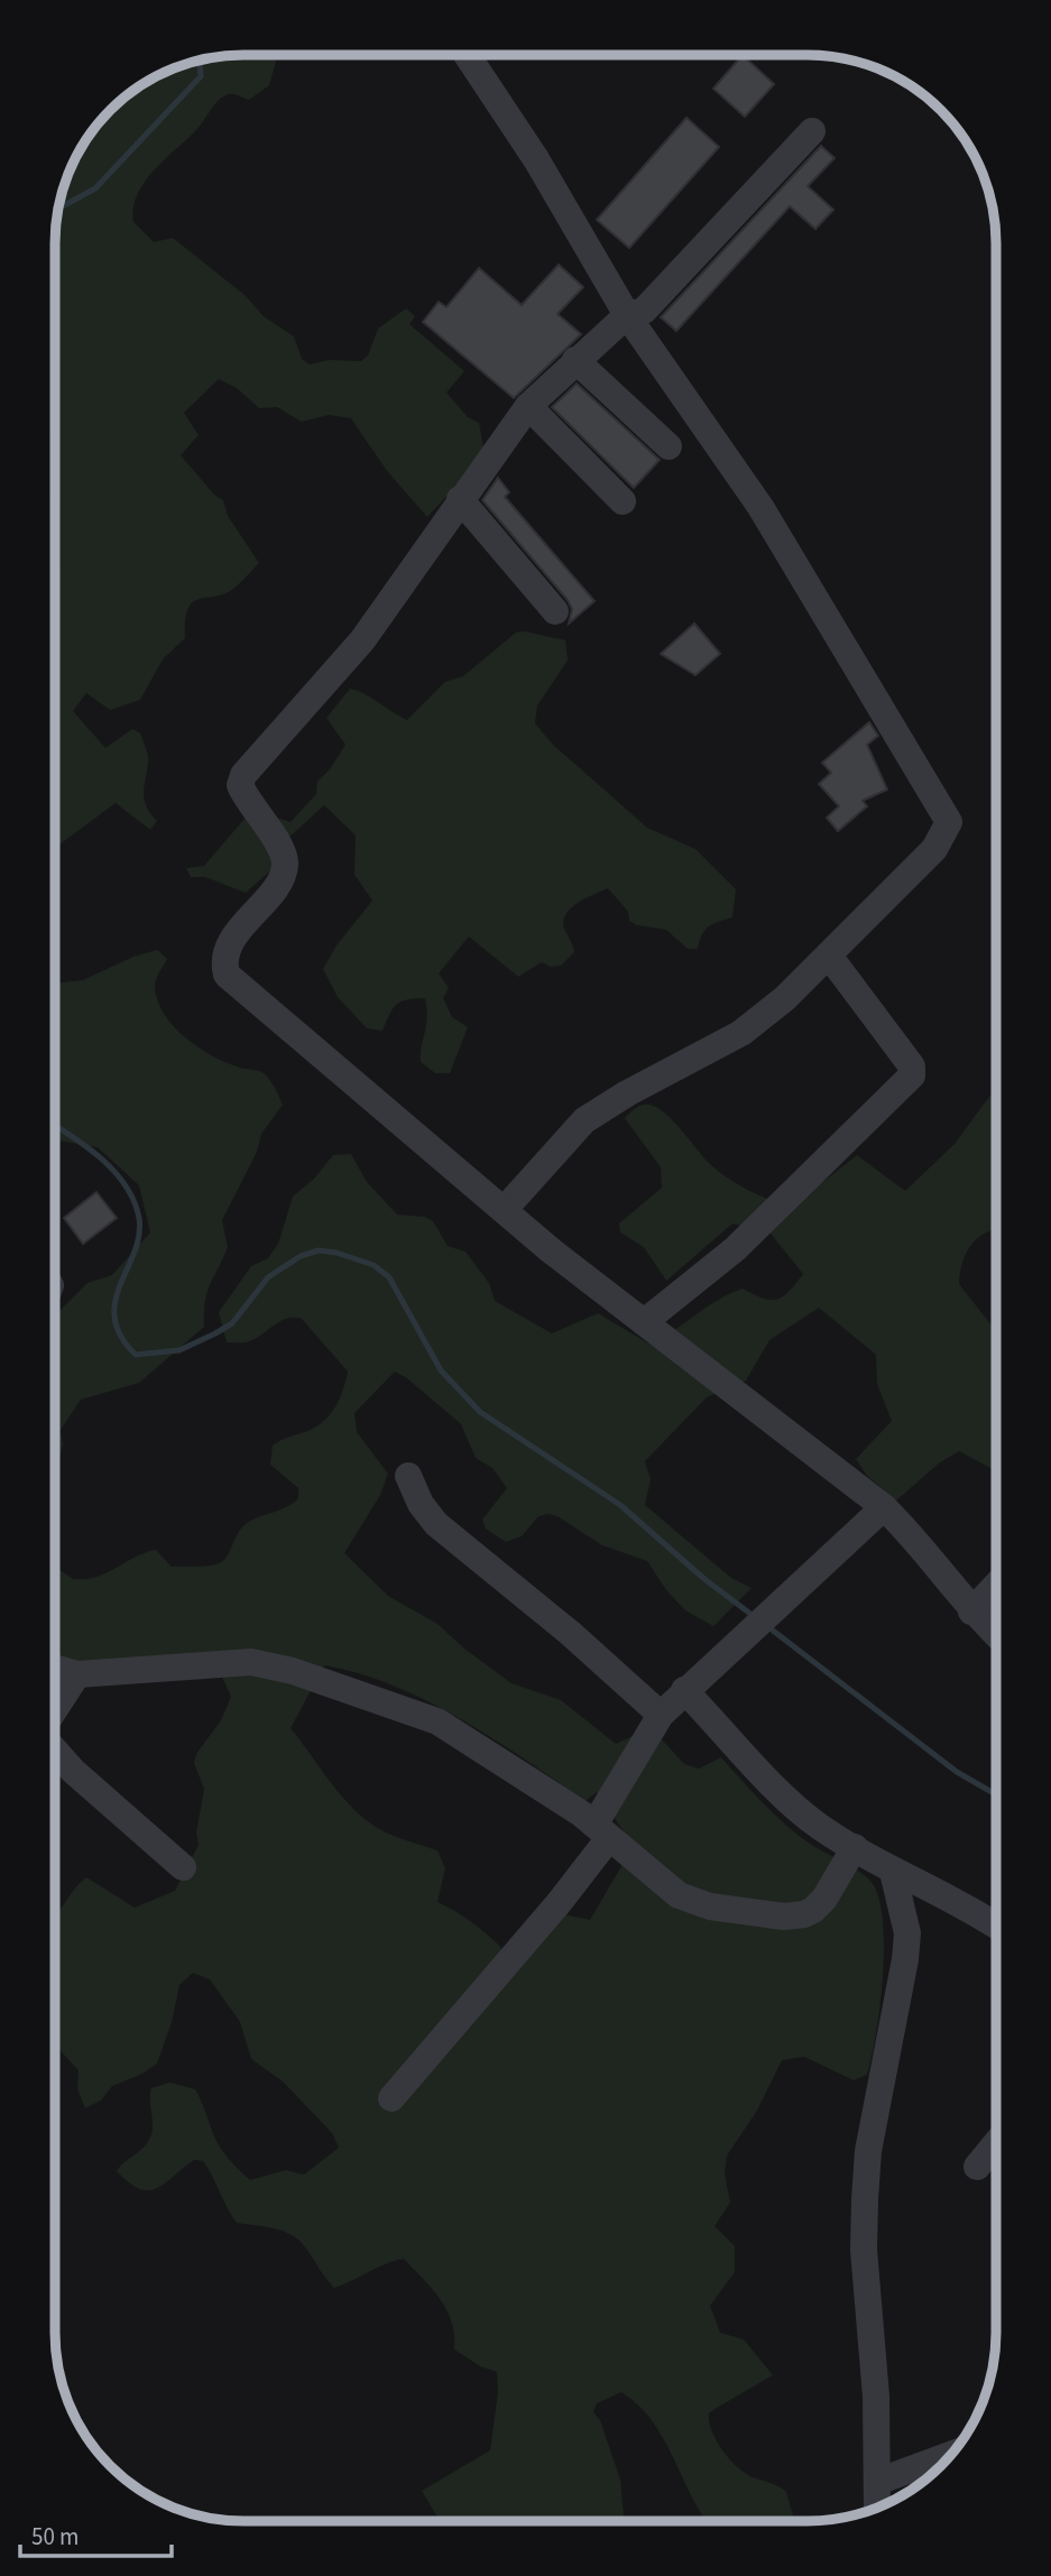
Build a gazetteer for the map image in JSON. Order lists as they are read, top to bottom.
{
  "scale_bar": "50 m"
}
